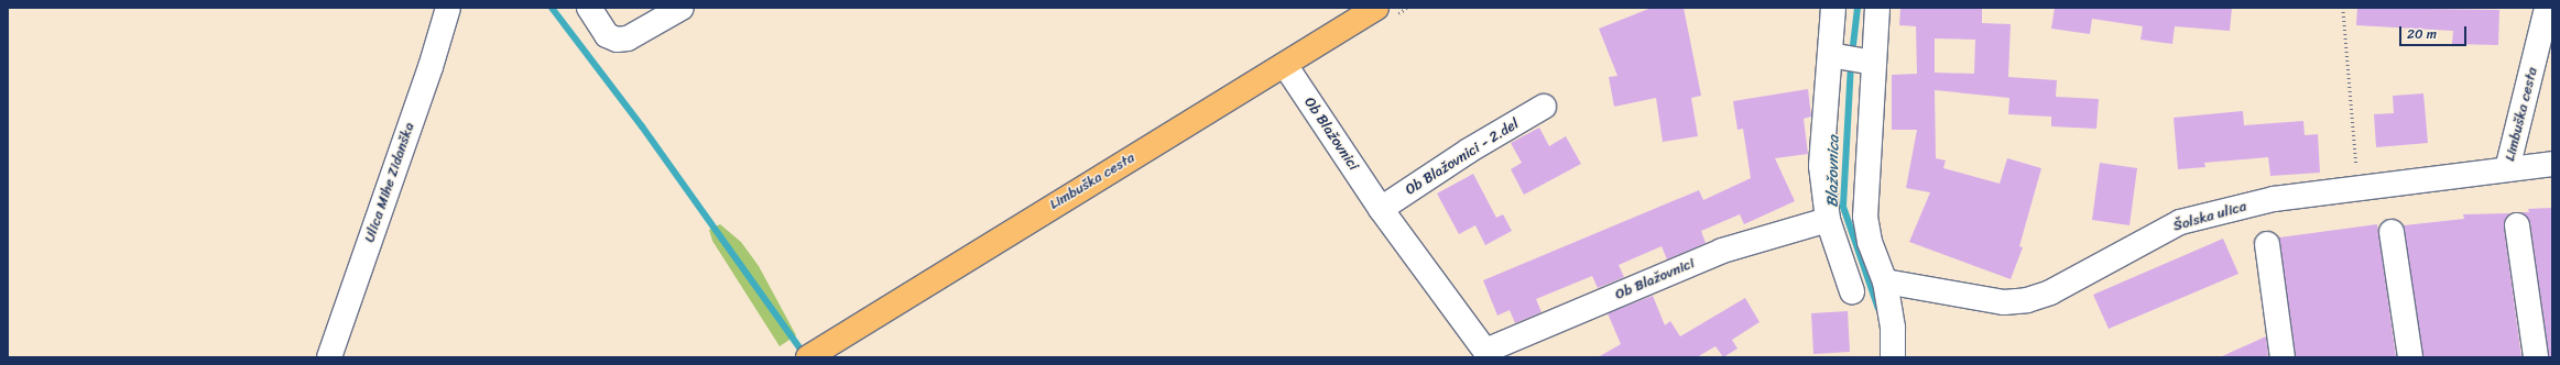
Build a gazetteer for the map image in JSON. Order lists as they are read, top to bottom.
{
  "streets": {
    "main road": ["Limbuška cesta"],
    "street": [
      "Ob Blažovnici",
      "Ob Blažovnici - 2.del",
      "Ulica Mihe Zidanška",
      "Šolska ulica"
    ]
  },
  "crossings": [
    ["Limbuška cesta", "Ob Blažovnici"],
    ["Limbuška cesta", "Šolska ulica"],
    ["Ob Blažovnici", "Ob Blažovnici - 2.del"]
  ],
  "water": ["Blažovnica"],
  "scale_bar": "20 m"
}
